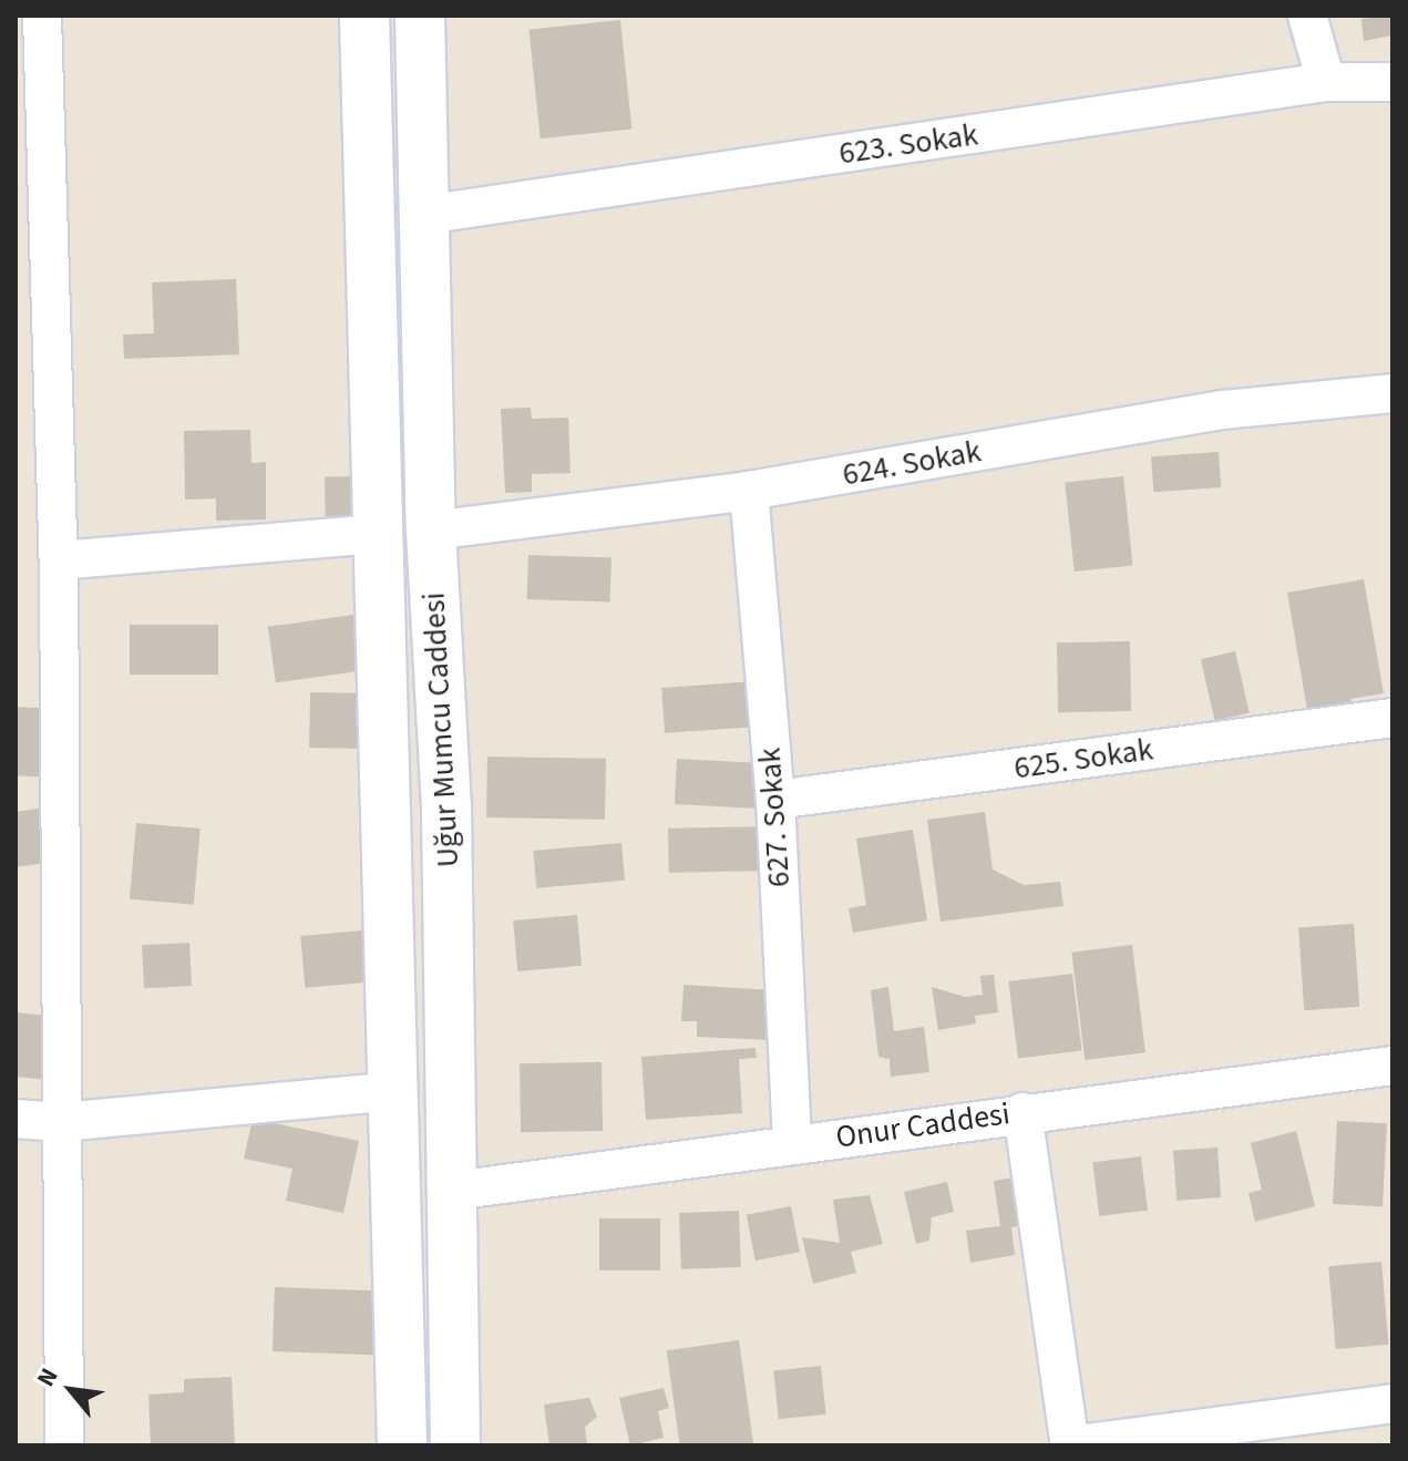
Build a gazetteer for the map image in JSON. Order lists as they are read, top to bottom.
{
  "streets": {
    "street": [
      "623. Sokak",
      "624. Sokak",
      "Uğur Mumcu Caddesi",
      "625. Sokak",
      "627. Sokak",
      "Onur Caddesi"
    ]
  },
  "crossings": [
    ["623. Sokak", "Uğur Mumcu Caddesi"],
    ["624. Sokak", "Uğur Mumcu Caddesi"],
    ["624. Sokak", "627. Sokak"],
    ["Uğur Mumcu Caddesi", "Onur Caddesi"],
    ["625. Sokak", "627. Sokak"],
    ["627. Sokak", "Onur Caddesi"]
  ],
  "north": "top left"
}
